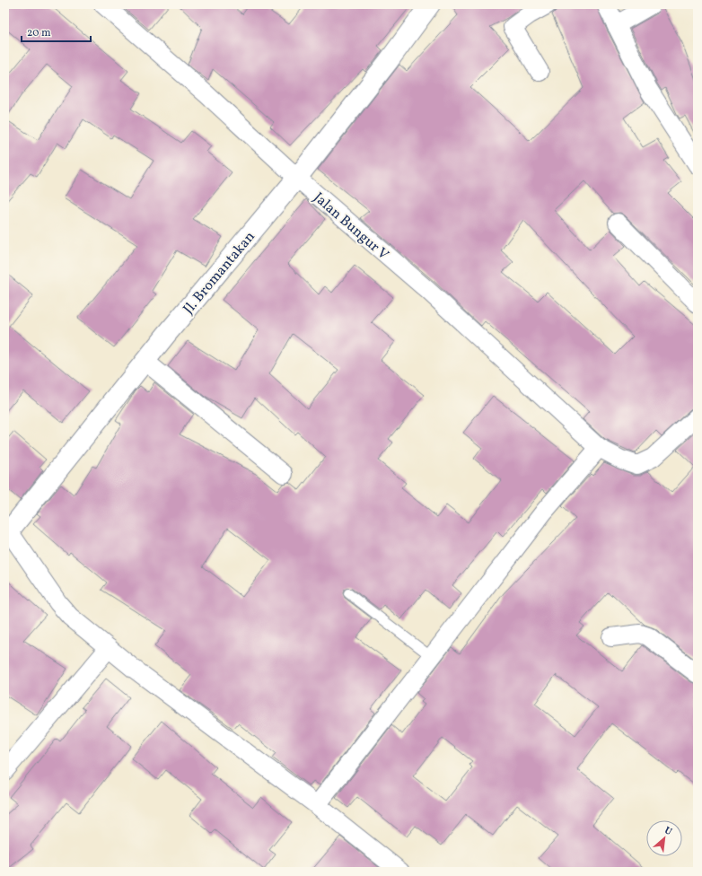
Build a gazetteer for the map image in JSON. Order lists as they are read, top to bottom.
{
  "streets": {
    "street": ["Jalan Bungur V", "Jl. Bromantakan"]
  },
  "crossings": [
    ["Jalan Bungur V", "Jl. Bromantakan"]
  ],
  "scale_bar": "20 m",
  "north": "top right"
}
